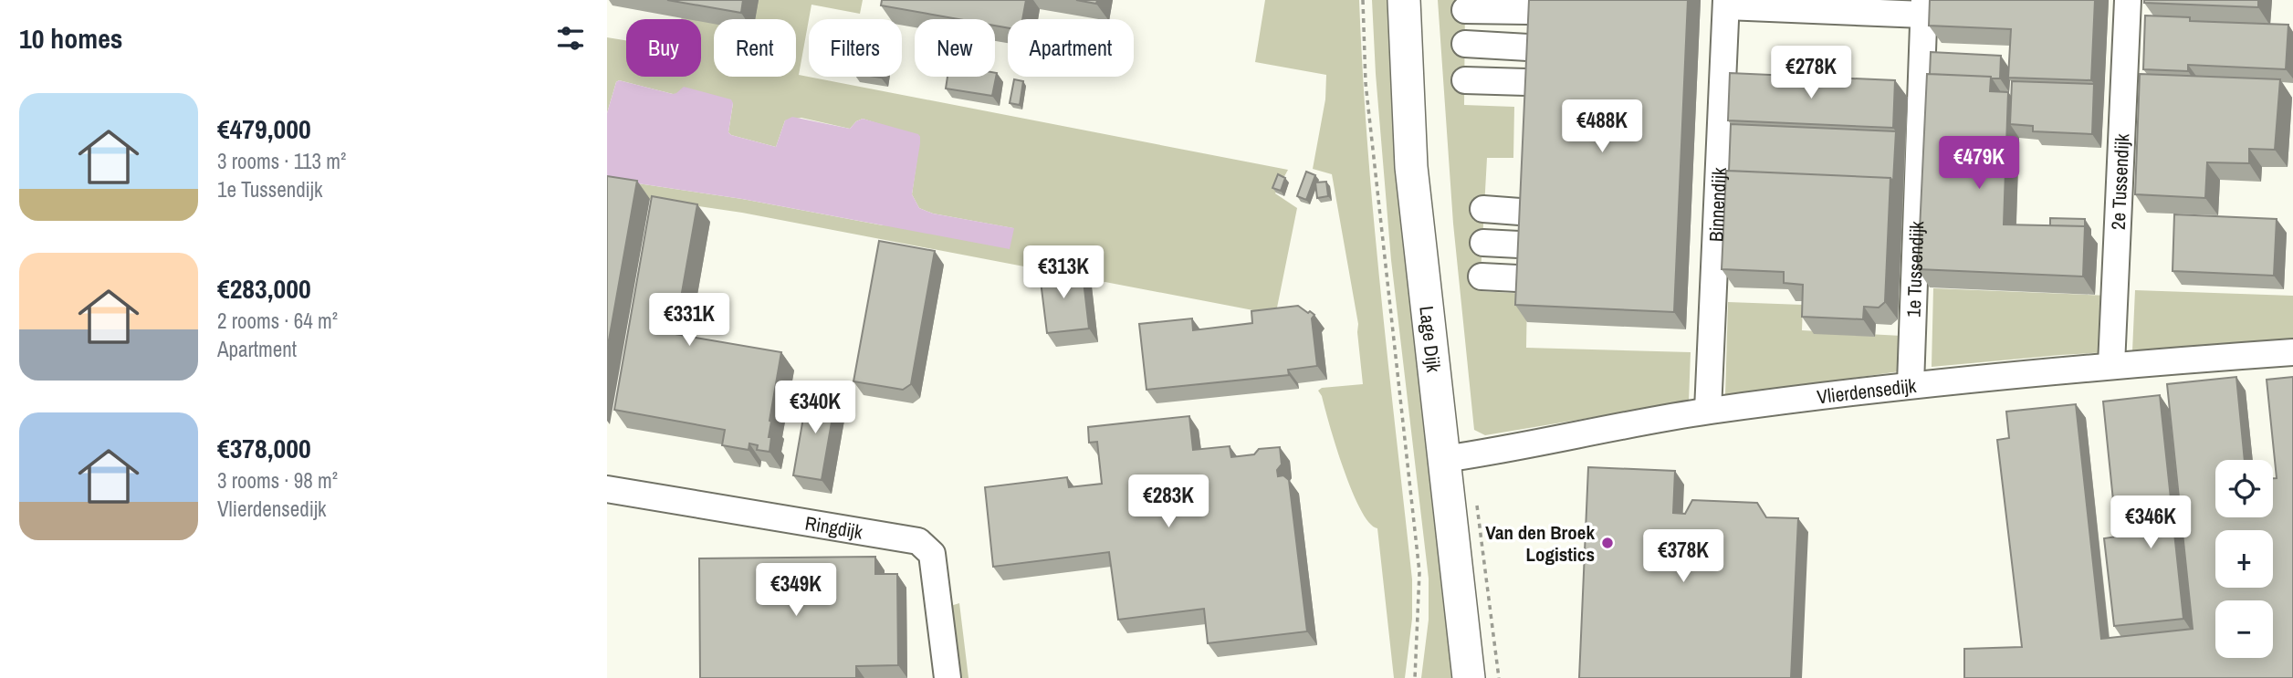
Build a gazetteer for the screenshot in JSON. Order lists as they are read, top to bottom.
{
  "streets": {
    "main road": ["Lage Dijk"],
    "street": [
      "2e Tussendijk",
      "Binnendijk",
      "1e Tussendijk",
      "Vlierdensedijk",
      "Ringdijk"
    ]
  },
  "crossings": [
    ["2e Tussendijk", "Vlierdensedijk"],
    ["Binnendijk", "Vlierdensedijk"],
    ["1e Tussendijk", "Vlierdensedijk"],
    ["Lage Dijk", "Vlierdensedijk"]
  ],
  "places": ["Van den Broek Logistics"],
  "page": {
    "heading": "10 homes",
    "chip": [
      "Buy",
      "Rent",
      "Filters",
      "New",
      "Apartment"
    ],
    "price": [
      "€278K",
      "€488K",
      "€479K",
      "€313K",
      "€331K",
      "€340K",
      "€283K",
      "€346K",
      "€378K",
      "€349K"
    ],
    "list": [
      {
        "name": "€479,000",
        "note": "3 rooms · 113 m² · 1e Tussendijk"
      },
      {
        "name": "€283,000",
        "note": "2 rooms · 64 m² · Apartment"
      },
      {
        "name": "€378,000",
        "note": "3 rooms · 98 m² · Vlierdensedijk"
      }
    ],
    "map_buttons": ["+", "−"]
  }
}
